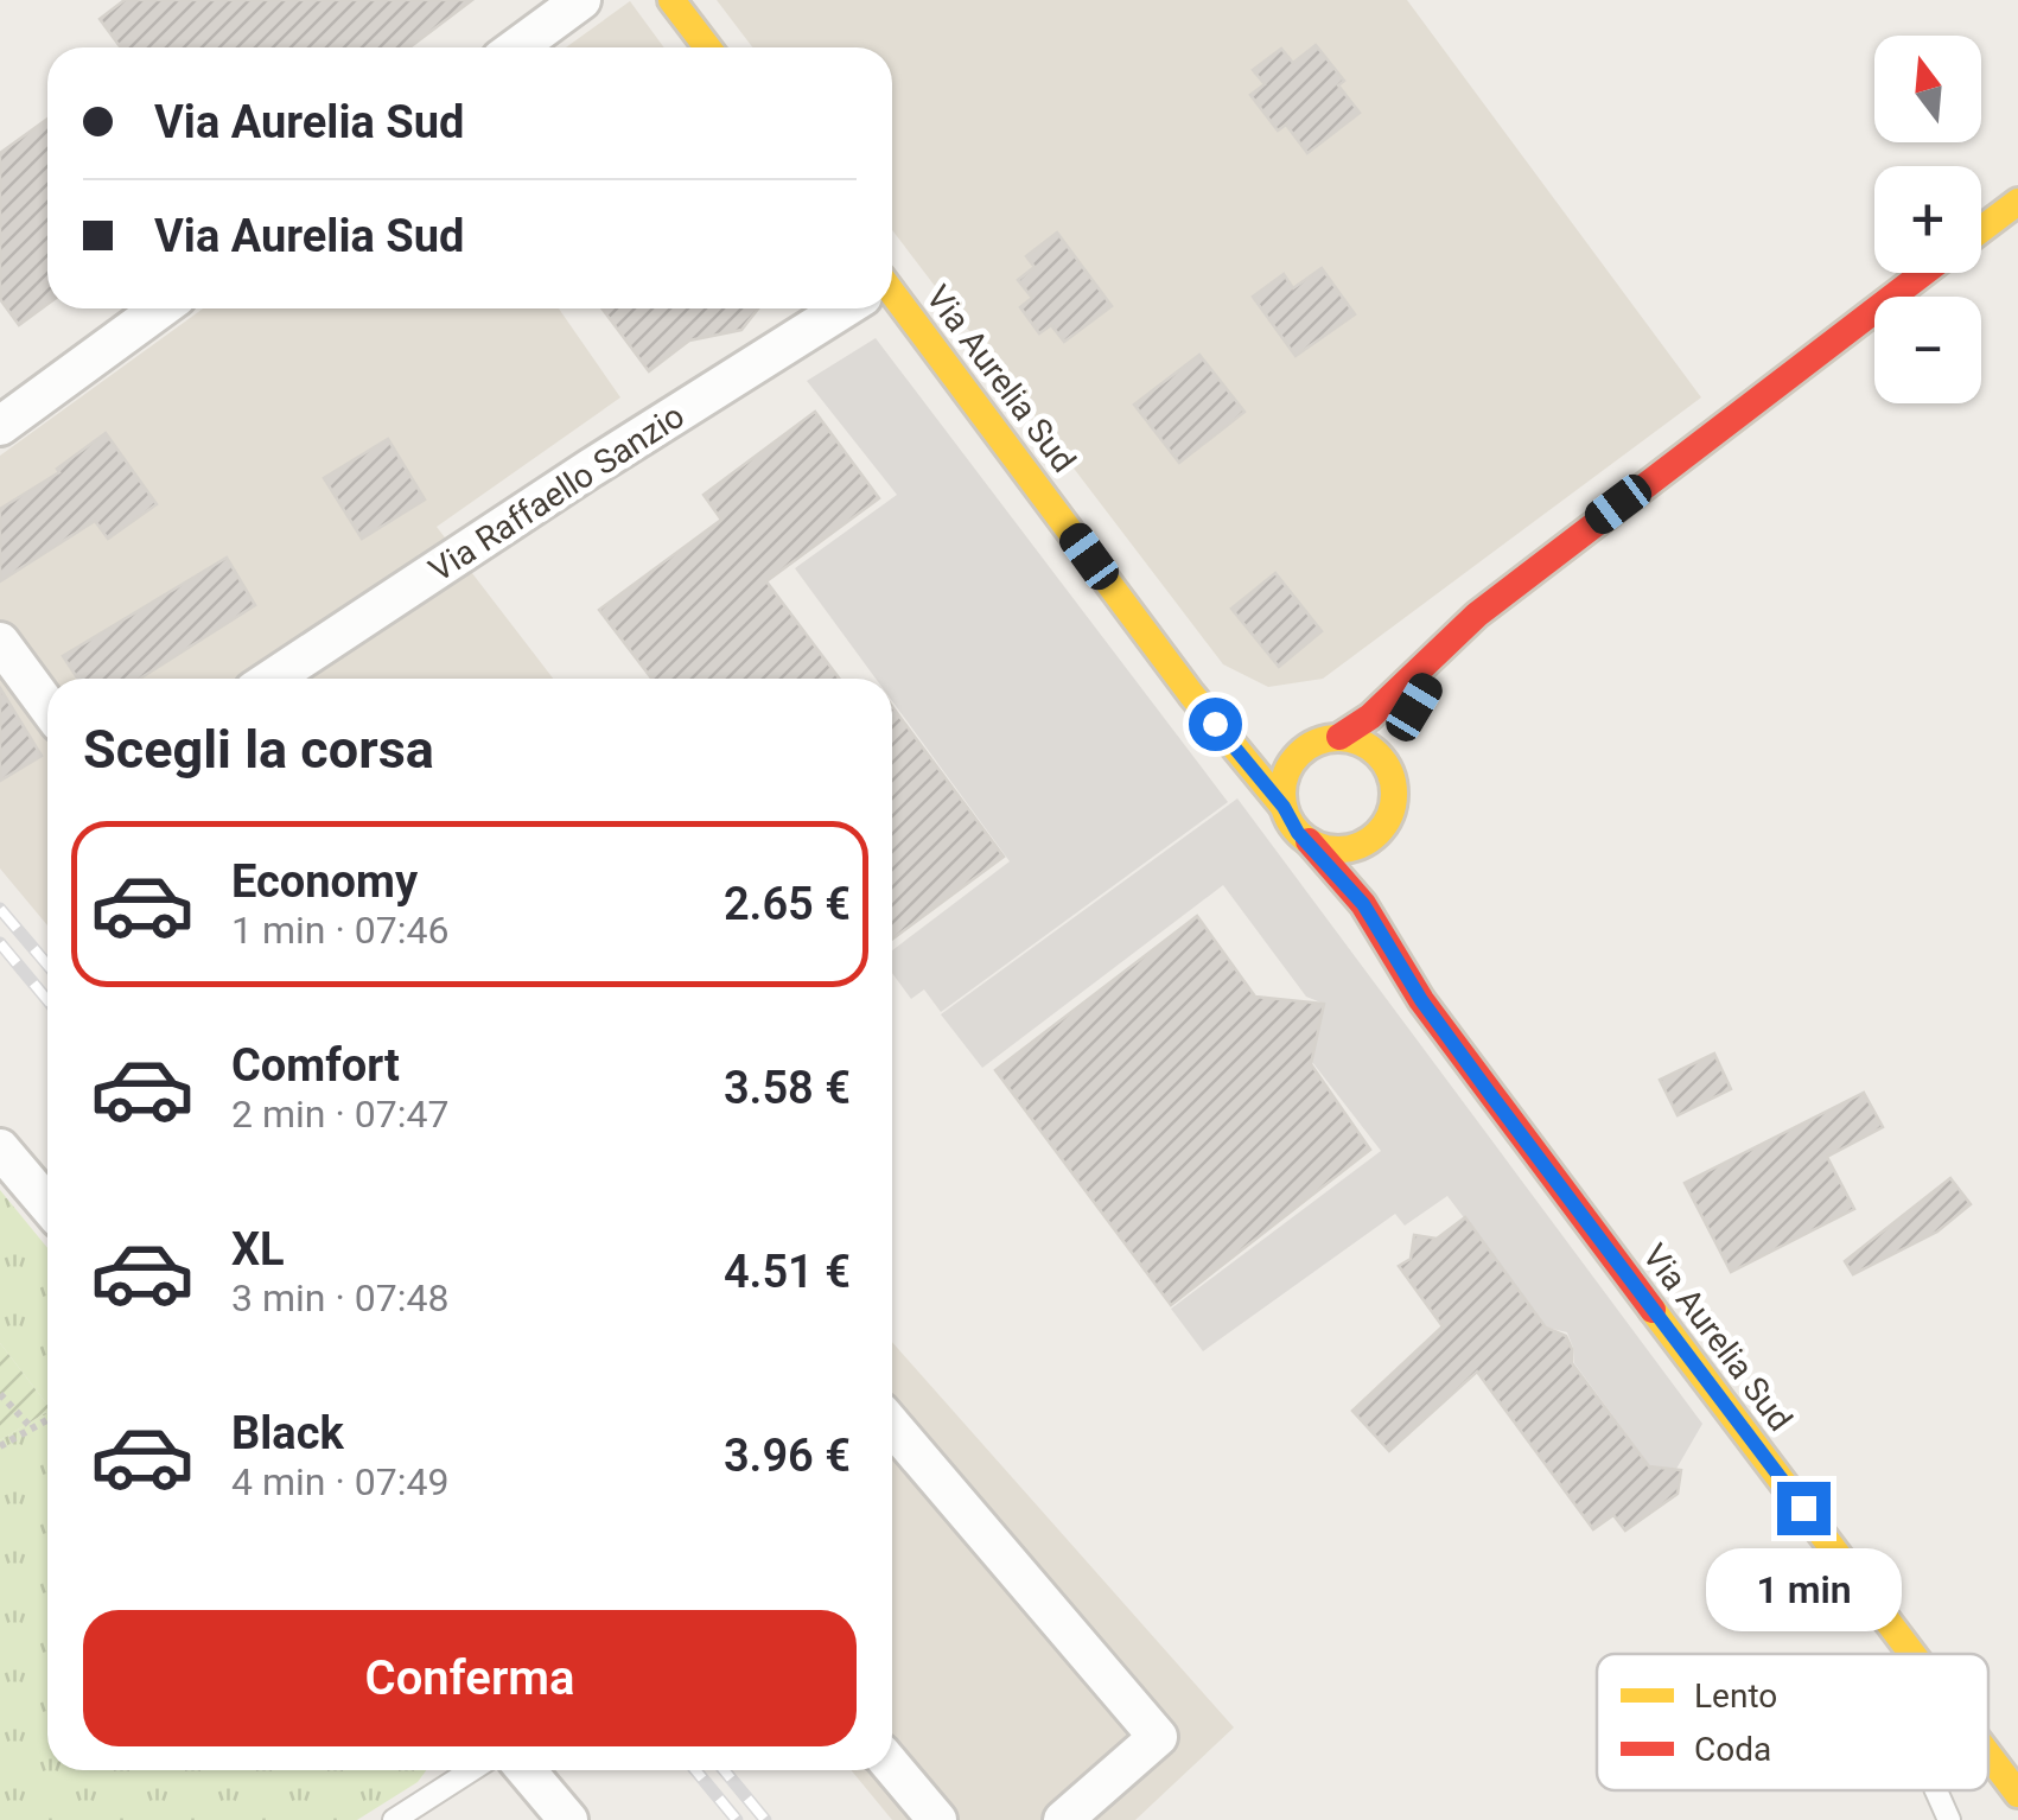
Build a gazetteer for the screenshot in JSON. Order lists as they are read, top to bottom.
{
  "streets": {
    "main road": ["Via Aurelia Sud"],
    "street": ["Via Raffaello Sanzio"]
  },
  "legend": ["Lento", "Coda"],
  "north": "top",
  "page": {
    "map_buttons": ["+", "−"],
    "banner": ["Via Aurelia Sud", "Via Aurelia Sud"],
    "heading": "Scegli la corsa",
    "list": [
      {
        "name": "Economy",
        "note": "1 min · 07:46",
        "value": "2.65 €"
      },
      {
        "name": "Comfort",
        "note": "2 min · 07:47",
        "value": "3.58 €"
      },
      {
        "name": "XL",
        "note": "3 min · 07:48",
        "value": "4.51 €"
      },
      {
        "name": "Black",
        "note": "4 min · 07:49",
        "value": "3.96 €"
      }
    ],
    "bubble": "1 min",
    "buttons": "Conferma"
  }
}
